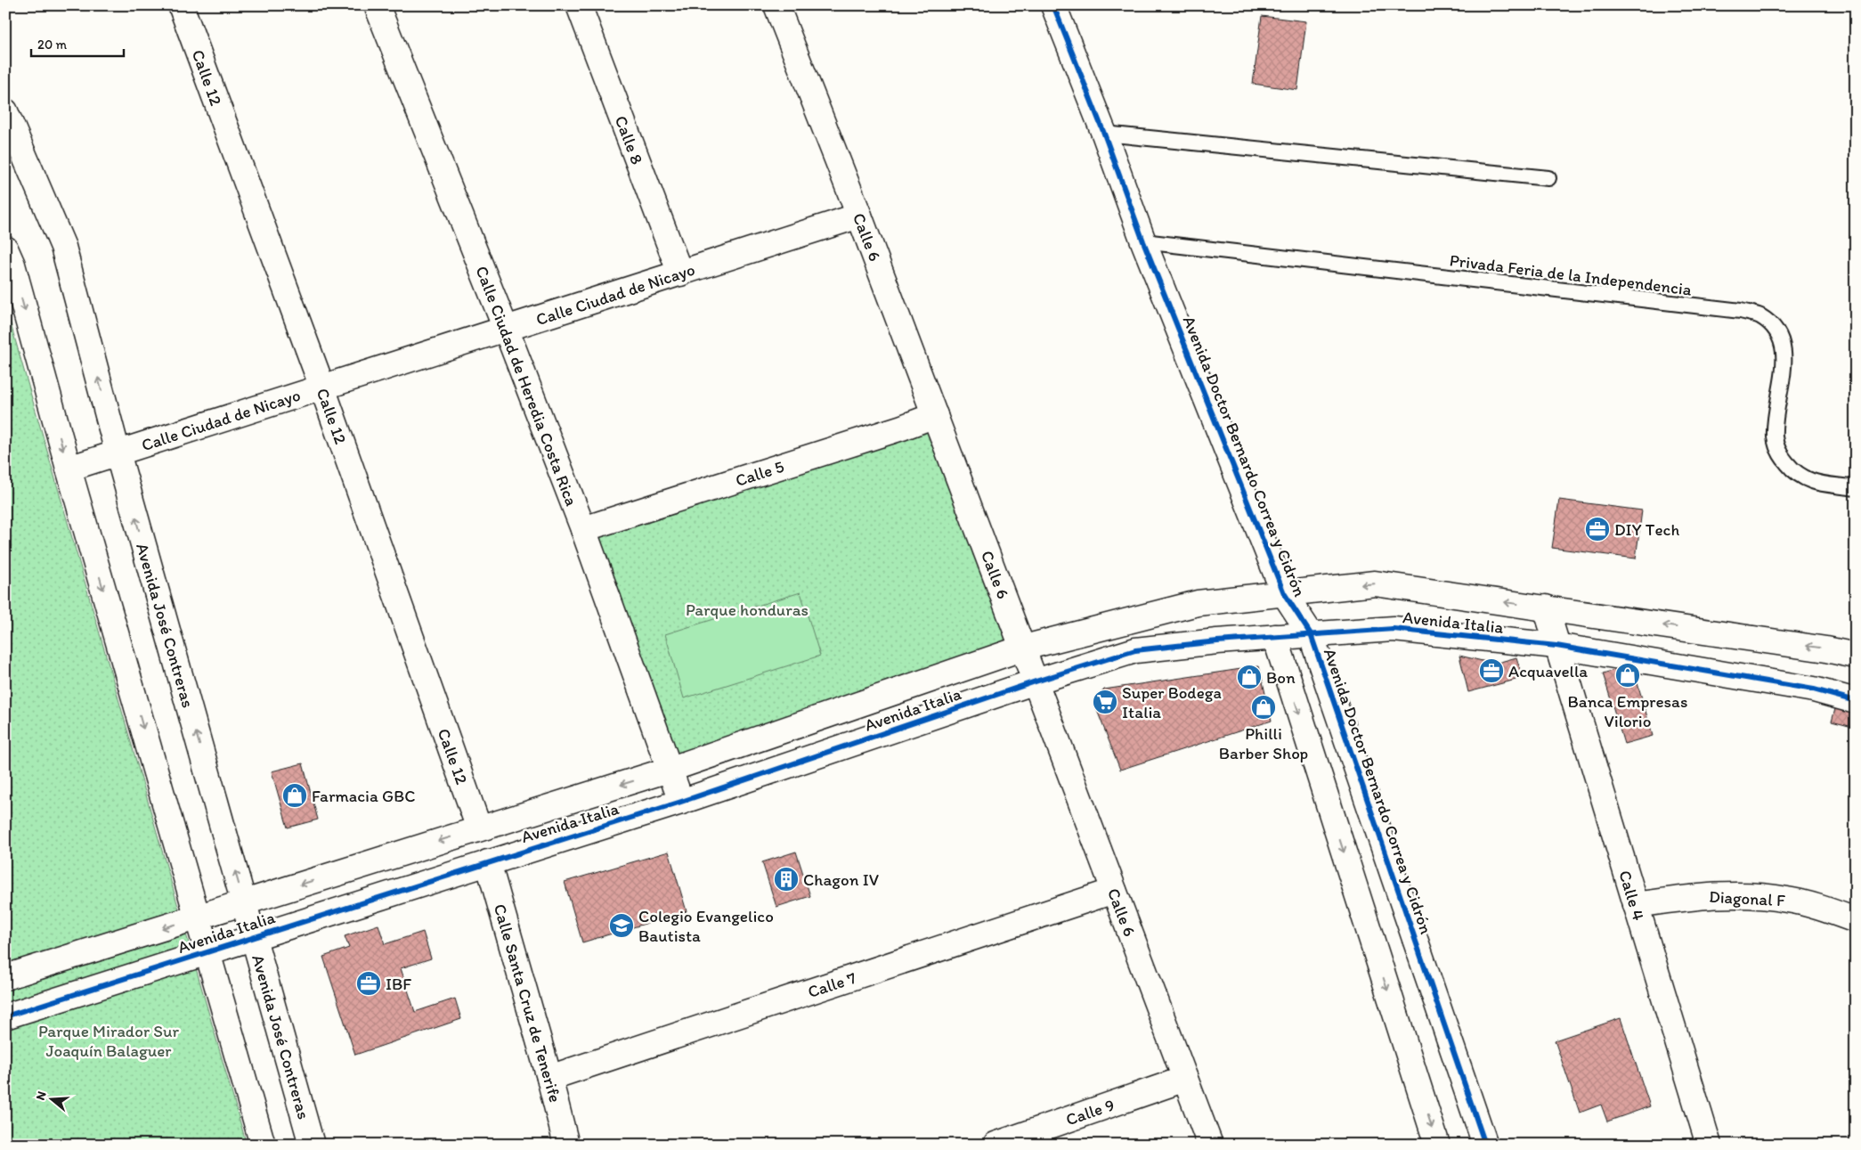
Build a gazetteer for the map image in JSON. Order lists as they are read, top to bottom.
{
  "streets": {
    "street": [
      "Calle 12",
      "Calle 8",
      "Calle 6",
      "Calle Ciudad de Nicayo",
      "Calle Ciudad de Heredia Costa Rica",
      "Avenida Doctor Bernardo Correa y Cidrón",
      "Calle 5",
      "Avenida Italia",
      "Avenida José Contreras",
      "Calle 4",
      "Diagonal F",
      "Calle 7",
      "Calle Santa Cruz de Tenerife",
      "Calle 9"
    ],
    "lane": ["Privada Feria de la Independencia"]
  },
  "crossings": [
    ["Calle 12", "Calle Ciudad de Nicayo"],
    ["Calle 12", "Avenida Italia"],
    ["Calle 8", "Calle Ciudad de Nicayo"],
    ["Calle 6", "Calle Ciudad de Nicayo"],
    ["Calle 6", "Calle 5"],
    ["Calle 6", "Avenida Italia"],
    ["Calle 6", "Calle 7"],
    ["Calle 6", "Calle 9"],
    ["Privada Feria de la Independencia", "Avenida Doctor Bernardo Correa y Cidrón"],
    ["Calle Ciudad de Nicayo", "Calle Ciudad de Heredia Costa Rica"],
    ["Calle Ciudad de Nicayo", "Avenida José Contreras"],
    ["Calle Ciudad de Heredia Costa Rica", "Calle 5"],
    ["Calle Ciudad de Heredia Costa Rica", "Avenida Italia"],
    ["Avenida Doctor Bernardo Correa y Cidrón", "Avenida Italia"],
    ["Avenida Italia", "Avenida José Contreras"],
    ["Avenida Italia", "Calle 4"],
    ["Avenida Italia", "Calle Santa Cruz de Tenerife"],
    ["Calle 4", "Diagonal F"],
    ["Calle 7", "Calle Santa Cruz de Tenerife"]
  ],
  "parks": ["Parque honduras", "Parque Mirador Sur Joaquín Balaguer"],
  "places": {
    "office": ["DIY Tech", "Acquavella", "IBF"],
    "shop": [
      "Banca Empresas Vilorio",
      "Bon",
      "Philli Barber Shop",
      "Farmacia GBC"
    ],
    "supermarket": ["Super Bodega Italia"],
    "building": ["Chagon IV"],
    "school or university": ["Colegio Evangelico Bautista"]
  },
  "scale_bar": "20 m",
  "north": "left"
}
